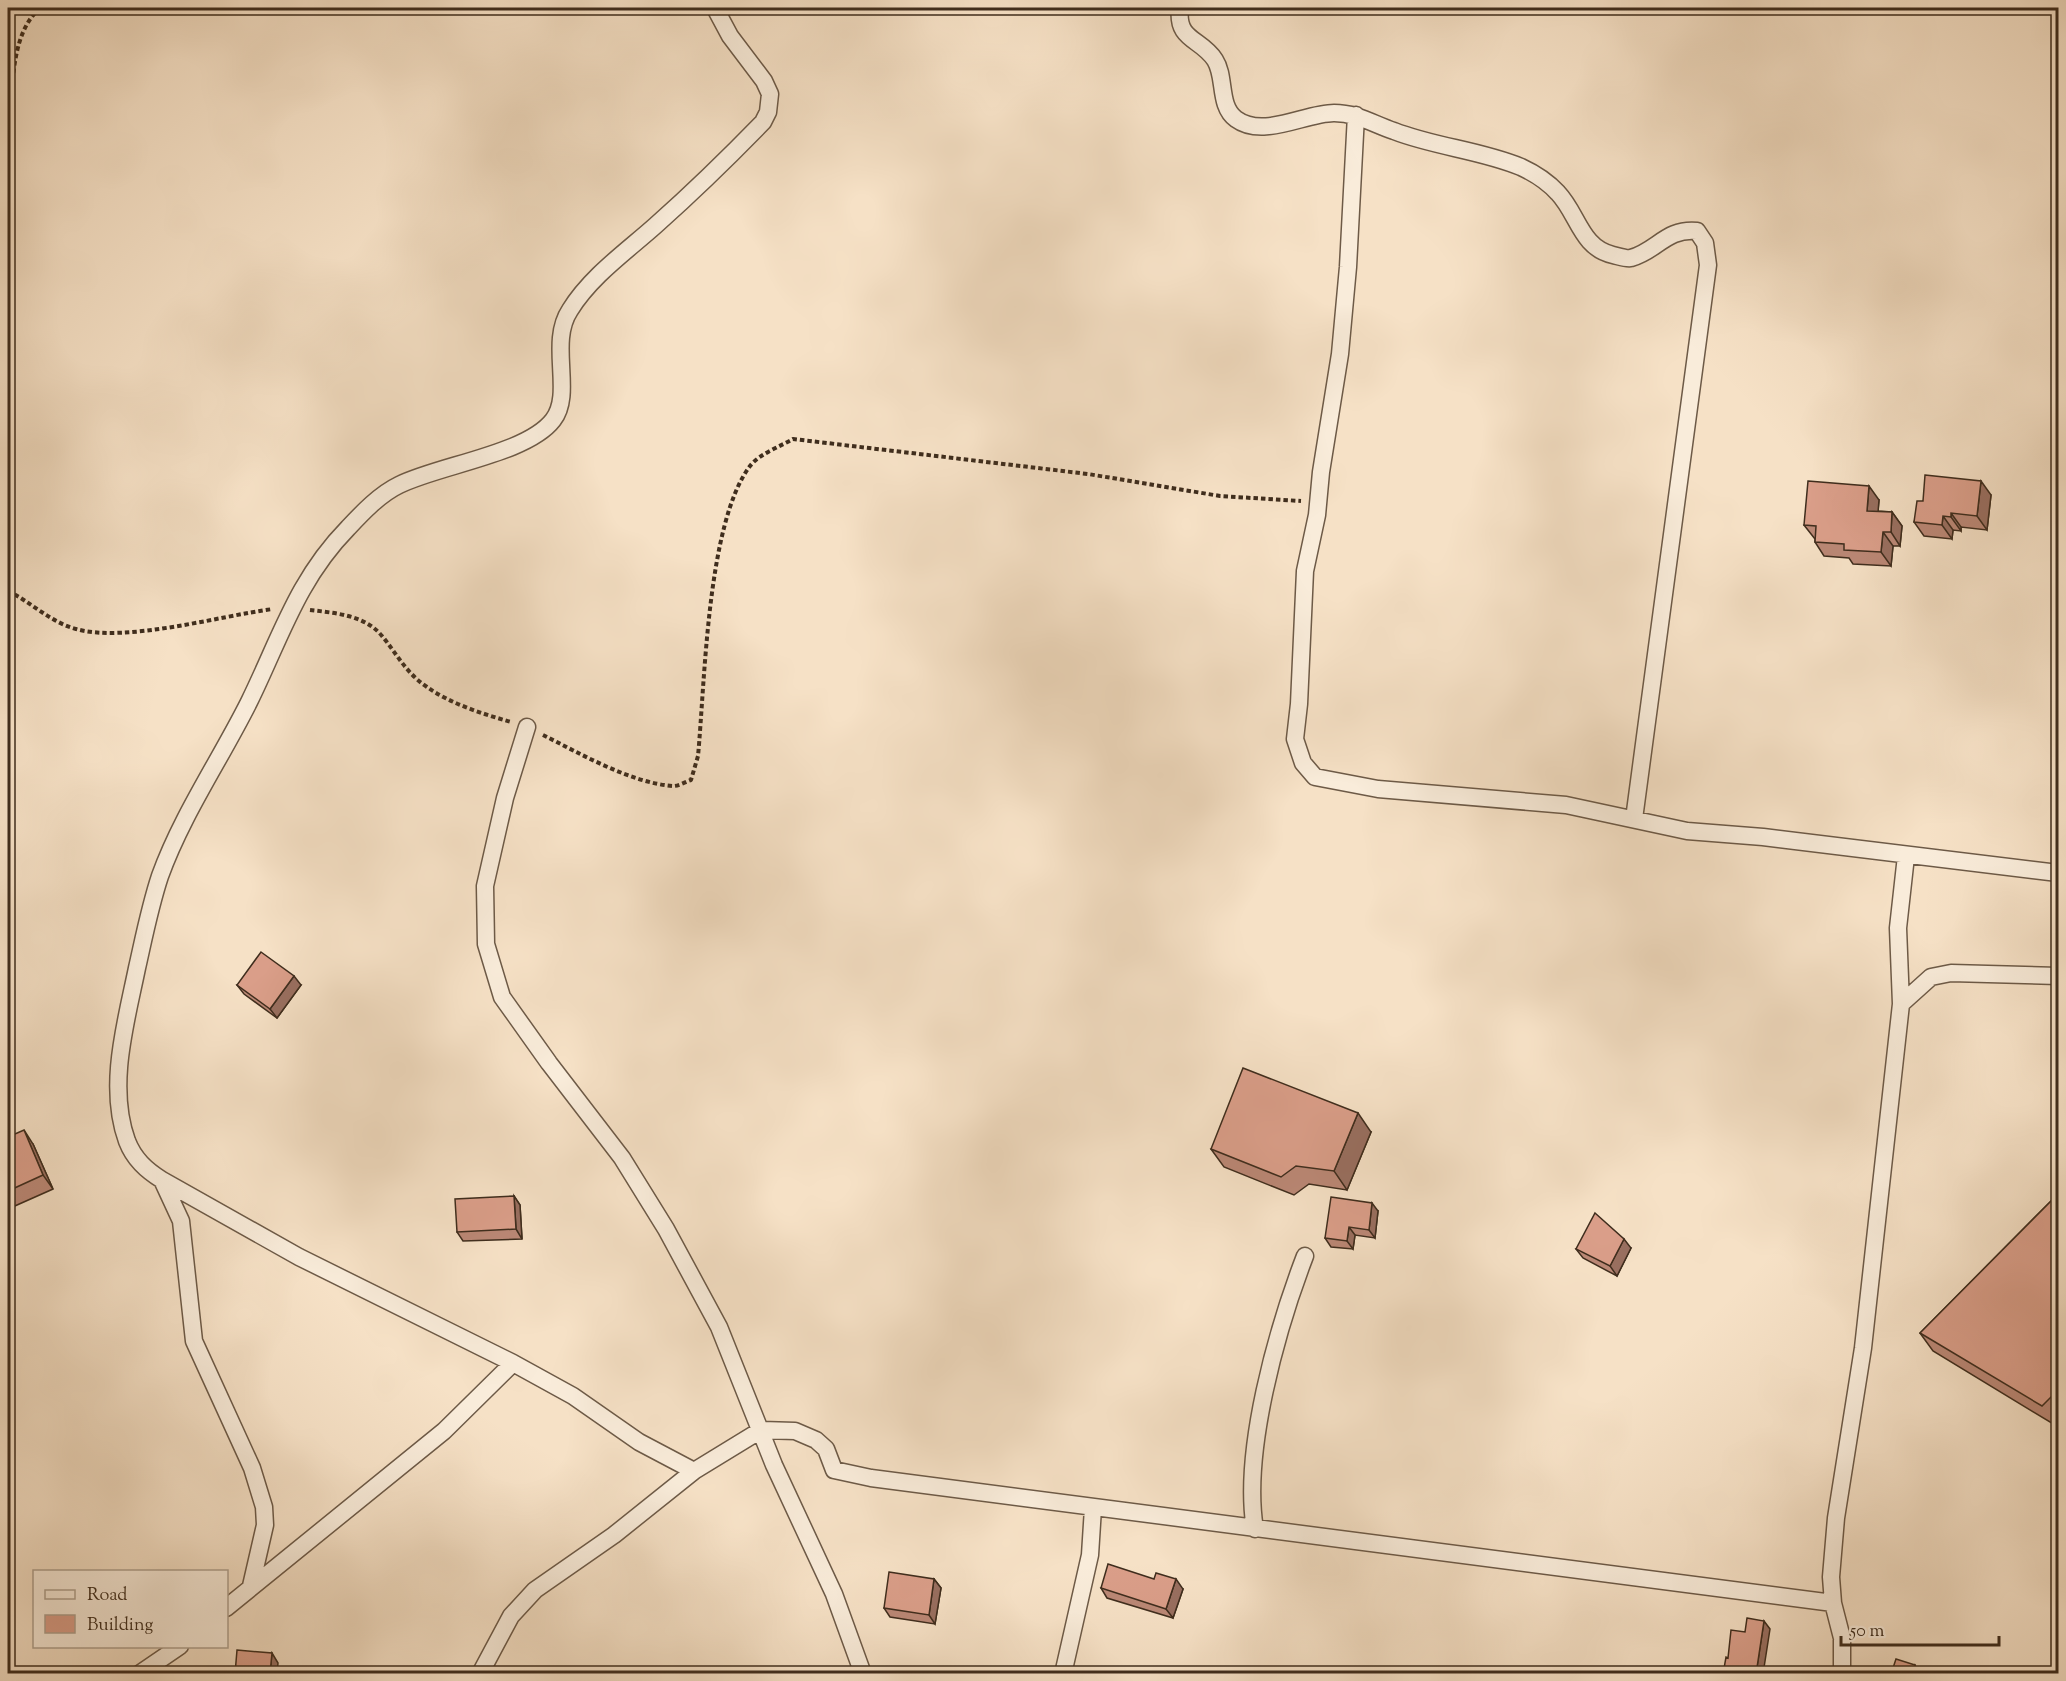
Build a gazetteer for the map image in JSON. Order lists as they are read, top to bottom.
{
  "legend": ["Road", "Building"],
  "scale_bar": "50 m"
}
